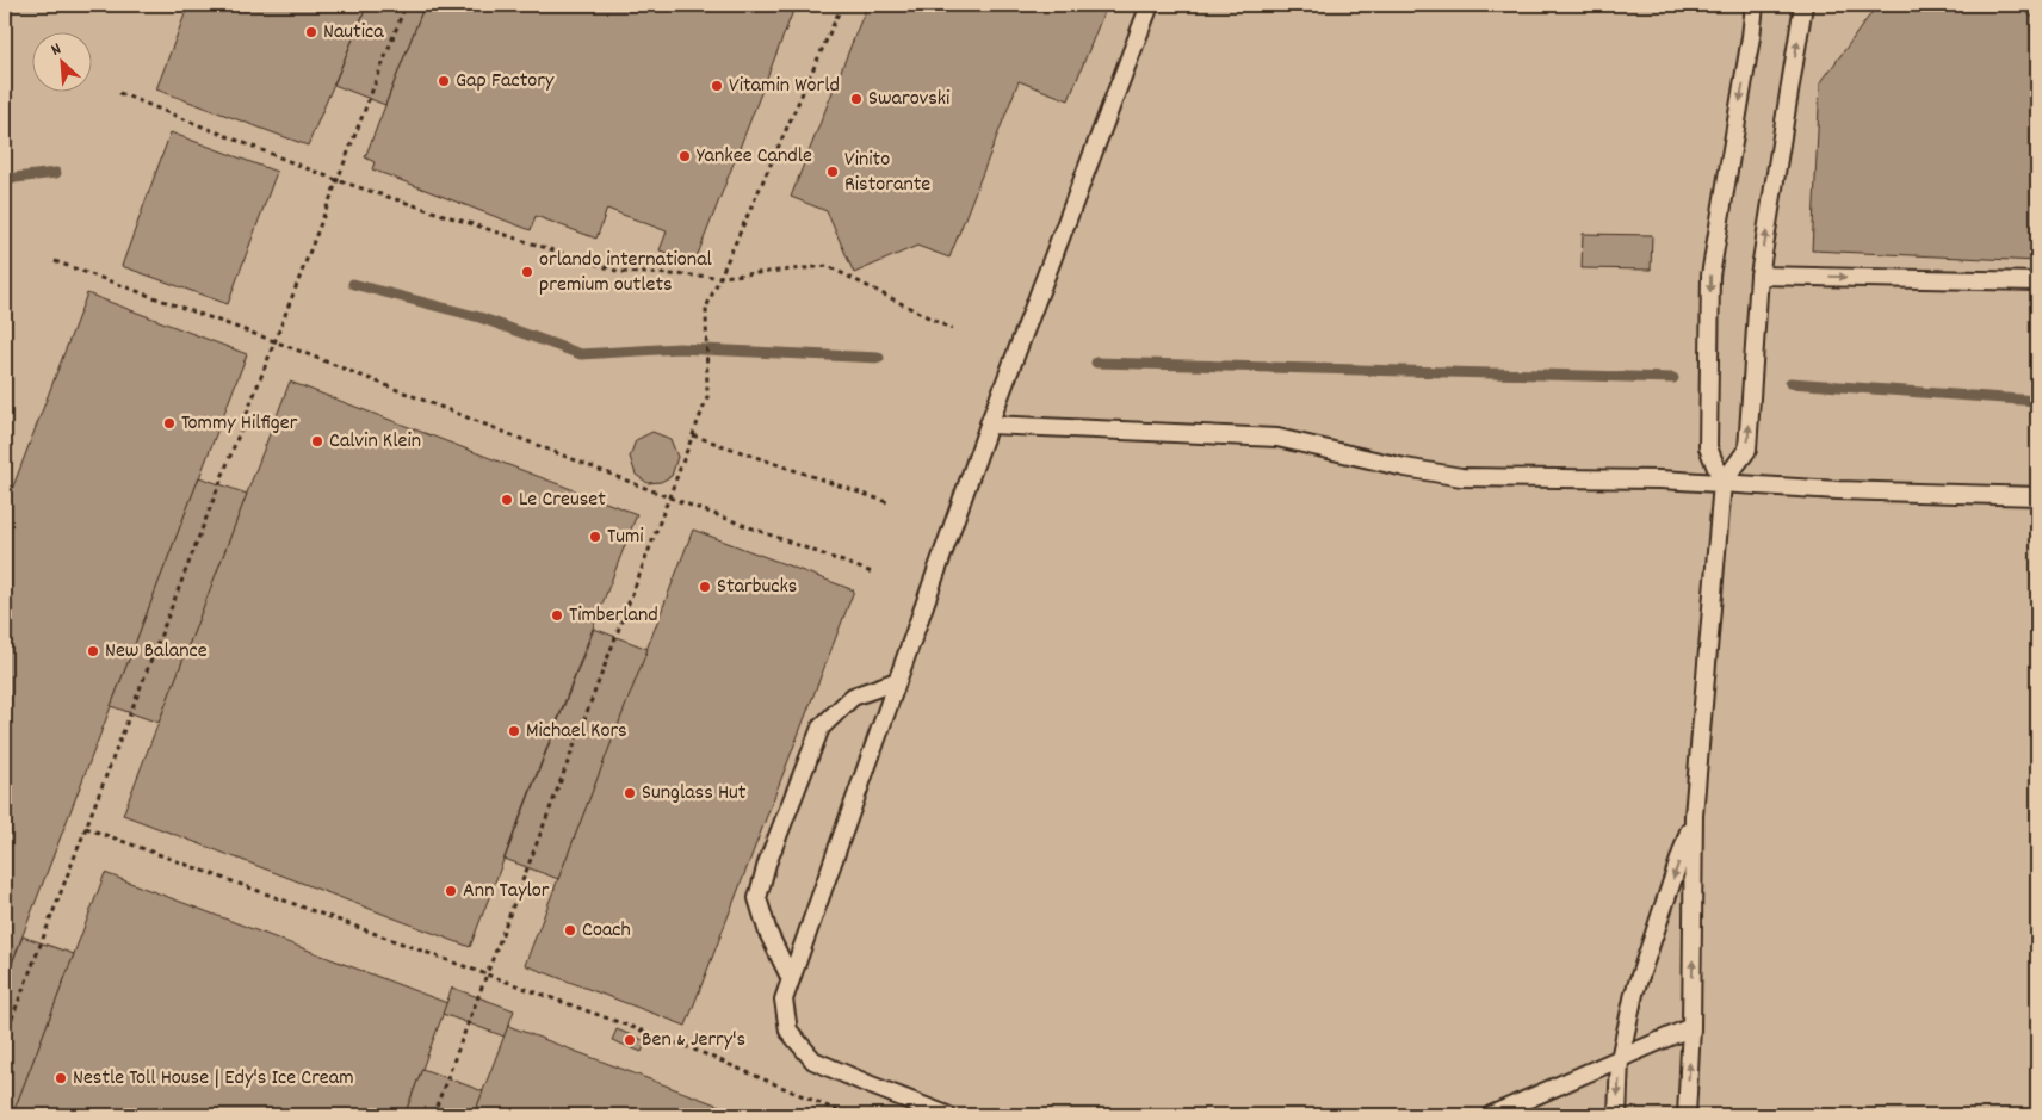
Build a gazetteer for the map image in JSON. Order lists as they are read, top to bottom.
{
  "places": [
    "Nautica",
    "Gap Factory",
    "Vitamin World",
    "Swarovski",
    "Yankee Candle",
    "Vinito Ristorante",
    "orlando international premium outlets",
    "Tommy Hilfiger",
    "Calvin Klein",
    "Le Creuset",
    "Tumi",
    "Starbucks",
    "Timberland",
    "New Balance",
    "Michael Kors",
    "Sunglass Hut",
    "Ann Taylor",
    "Coach",
    "Ben & Jerry's",
    "Nestle Toll House | Edy's Ice Cream"
  ],
  "north": "top left"
}
